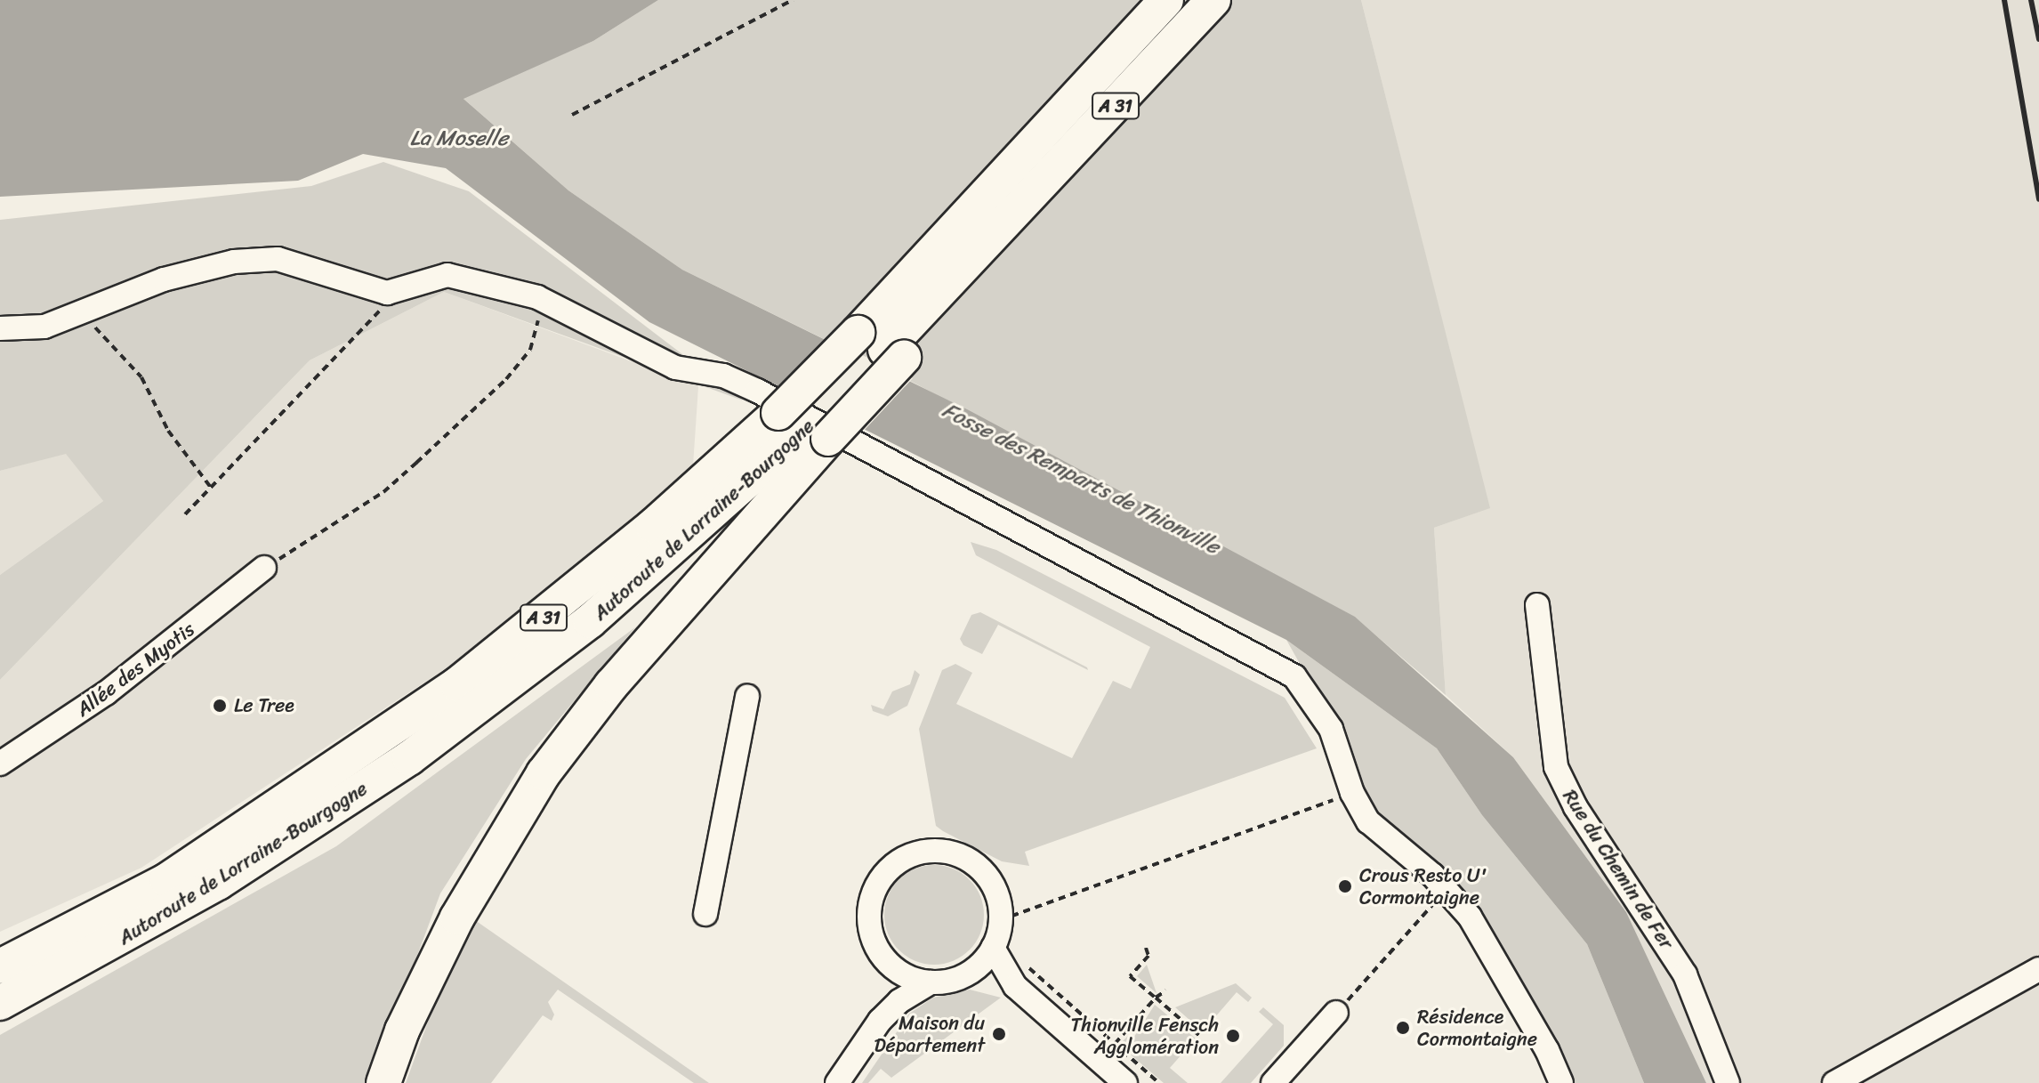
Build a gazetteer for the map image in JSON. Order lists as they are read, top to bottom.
{
  "streets": {
    "highway": ["A 31", "Autoroute de Lorraine-Bourgogne"],
    "street": ["Allée des Myotis", "Rue du Chemin de Fer"]
  },
  "crossings": [
    ["A 31", "Autoroute de Lorraine-Bourgogne"]
  ],
  "water": ["La Moselle", "Fosse des Remparts de Thionville"],
  "places": [
    "Le Tree",
    "Crous Resto U' Cormontaigne",
    "Résidence Cormontaigne",
    "Maison du Département",
    "Thionville Fensch Agglomération"
  ]
}
